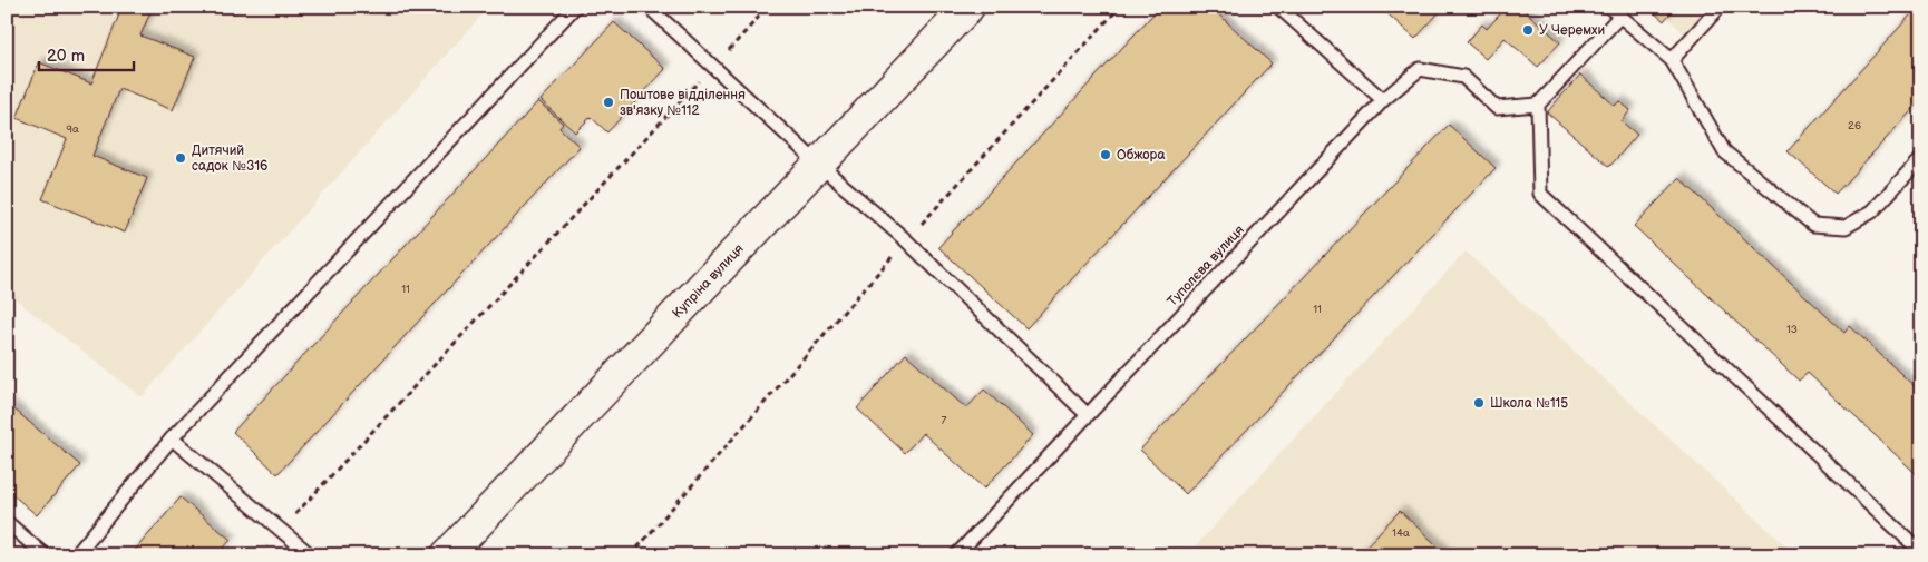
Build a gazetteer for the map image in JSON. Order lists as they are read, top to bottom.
{
  "streets": {
    "main road": ["Купріна вулиця"],
    "lane": ["Туполєва вулиця"]
  },
  "places": [
    "У Черемхи",
    "Поштове відділення зв'язку №112",
    "Обжора",
    "Дитячий садок №316",
    "Школа №115"
  ],
  "house_numbers": [
    "26",
    "9а",
    "11",
    "11",
    "13",
    "7",
    "14а"
  ],
  "scale_bar": "20 m"
}
